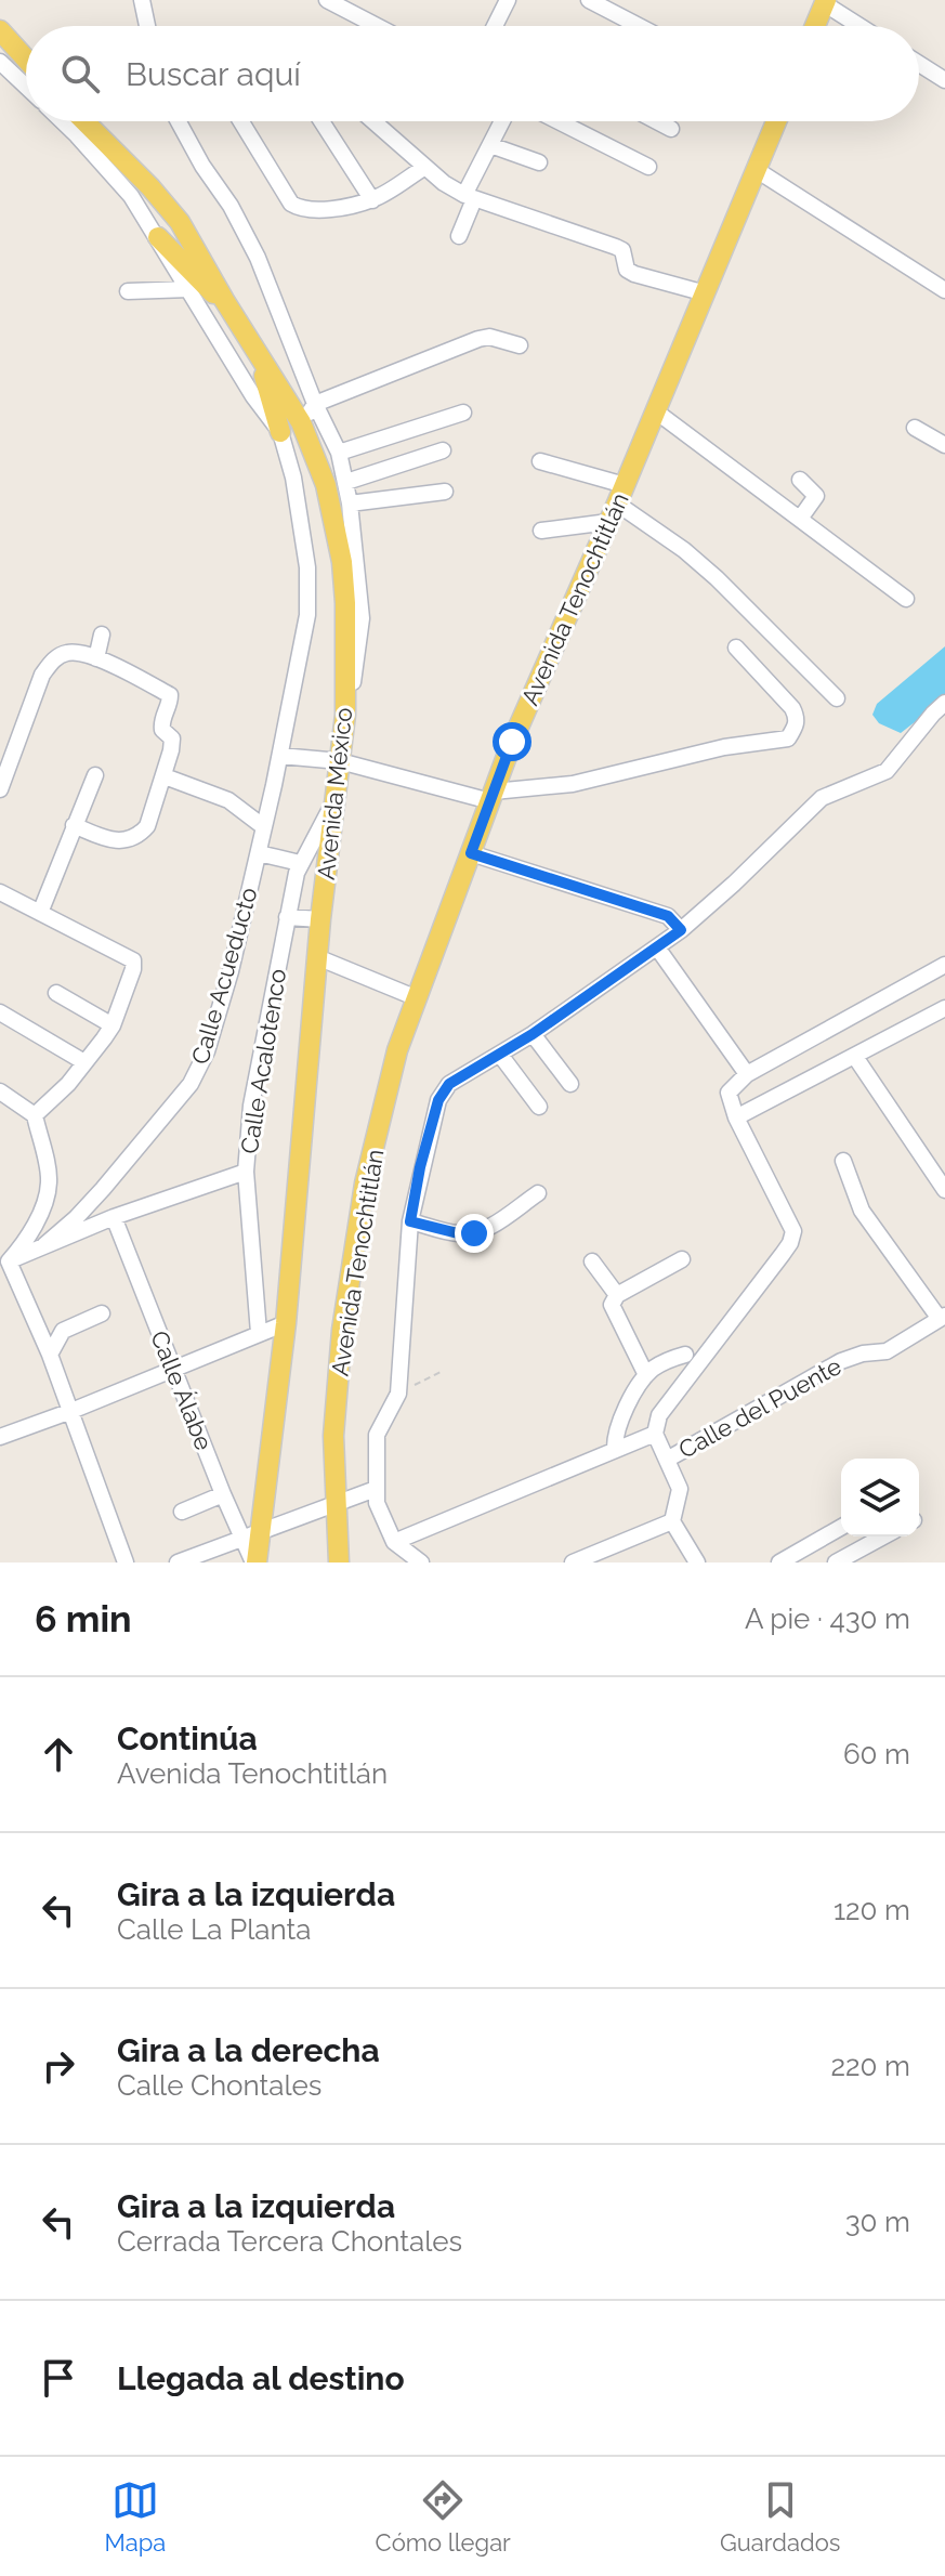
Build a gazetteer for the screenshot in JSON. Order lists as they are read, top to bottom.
{
  "streets": {
    "main road": ["Avenida Tenochtitlán", "Avenida México"],
    "street": [
      "Calle Acueducto",
      "Calle Acalotenco",
      "Calle Álabe",
      "Calle del Puente"
    ]
  },
  "crossings": [
    ["Avenida México", "Calle Acalotenco"],
    ["Avenida México", "Calle Álabe"]
  ],
  "page": {
    "search": "Buscar aquí",
    "heading": ["6 min", "A pie · 430 m"],
    "list": [
      ["Continúa", "Avenida Tenochtitlán", "60 m"],
      ["Gira a la izquierda", "Calle La Planta", "120 m"],
      ["Gira a la derecha", "Calle Chontales", "220 m"],
      ["Gira a la izquierda", "Cerrada Tercera Chontales", "30 m"],
      "Llegada al destino"
    ],
    "nav": ["Mapa", "Cómo llegar", "Guardados"]
  }
}
